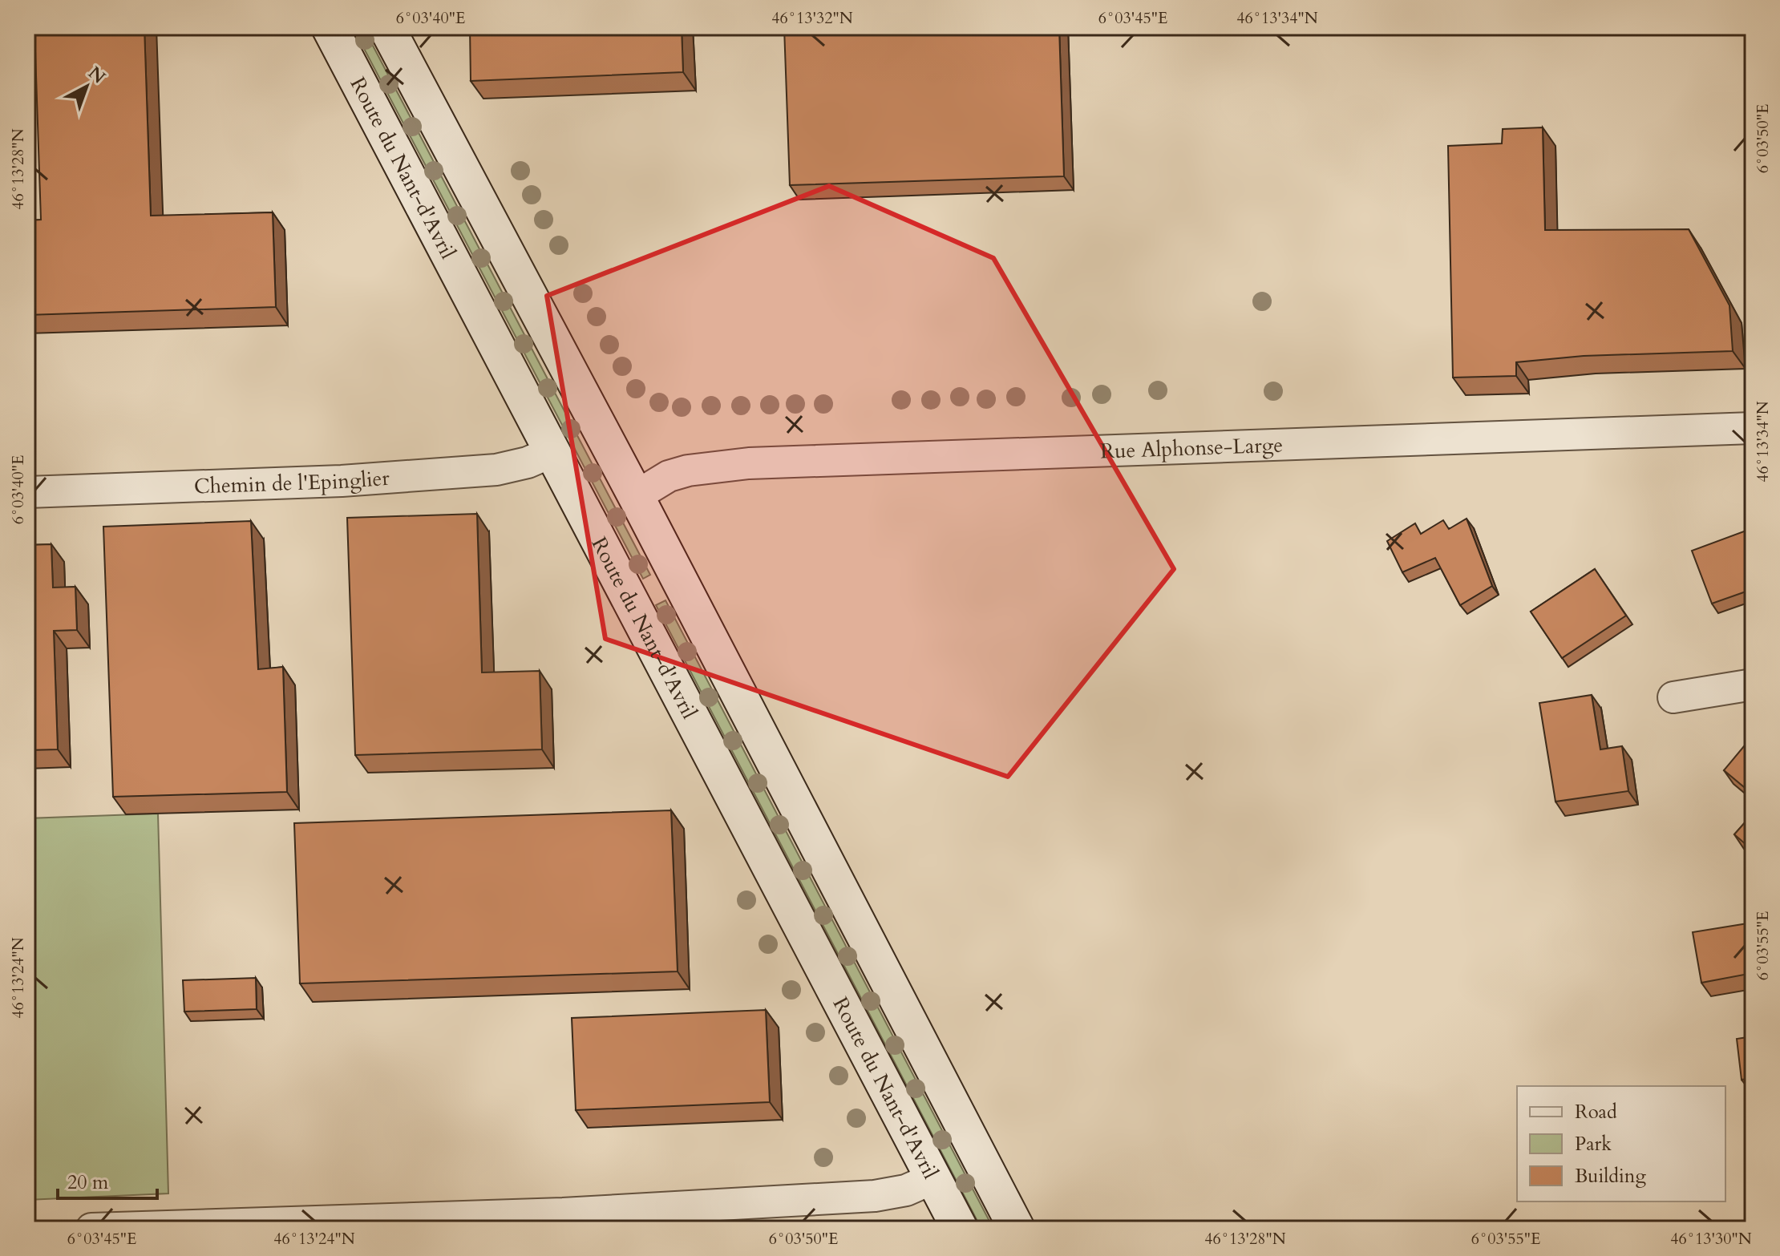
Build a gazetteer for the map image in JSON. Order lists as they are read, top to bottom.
{
  "streets": {
    "main road": ["Route du Nant-d'Avril"],
    "street": ["Rue Alphonse-Large", "Chemin de l'Epinglier"]
  },
  "crossings": [
    ["Route du Nant-d'Avril", "Chemin de l'Epinglier"]
  ],
  "legend": ["Road", "Park", "Building"],
  "scale_bar": "20 m",
  "north": "top right",
  "coordinates": [
    "6°03'40\"E",
    "46°13'32\"N",
    "6°03'45\"E",
    "46°13'34\"N",
    "6°03'50\"E",
    "46°13'28\"N",
    "6°03'55\"E",
    "46°13'24\"N",
    "46°13'30\"N"
  ]
}
